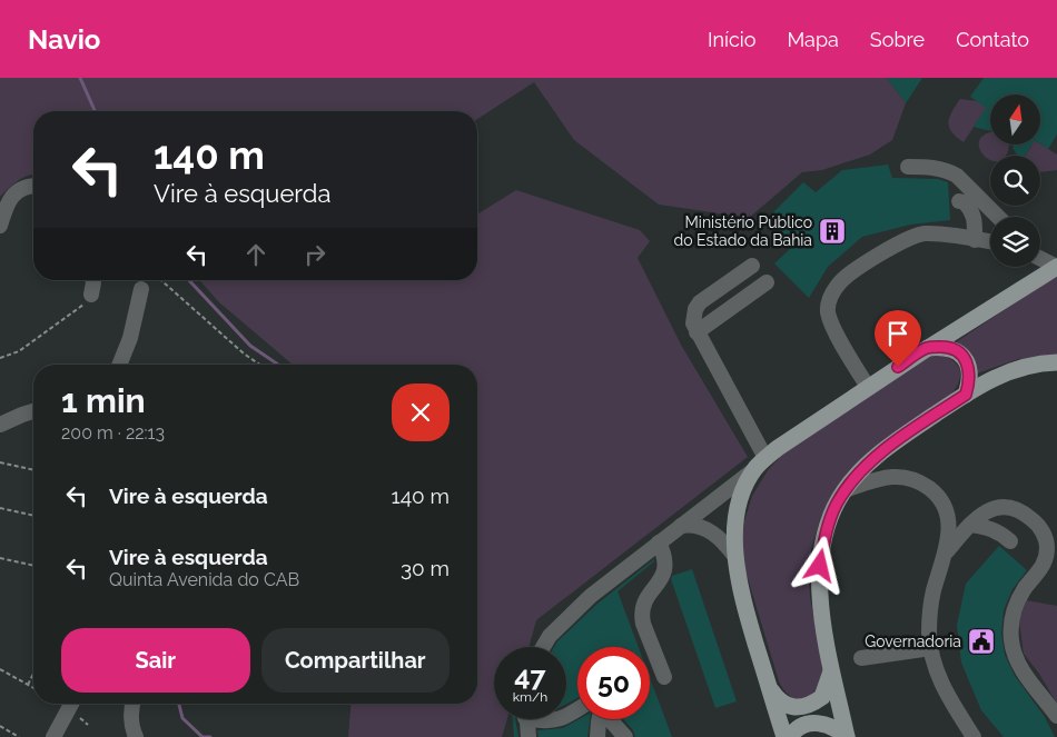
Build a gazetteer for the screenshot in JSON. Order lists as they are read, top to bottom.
{
  "places": {
    "building": ["Ministério Público do Estado da Bahia"],
    "public building": ["Governadoria"]
  },
  "north": "top",
  "page": {
    "header": "Navio",
    "nav": [
      "Início",
      "Mapa",
      "Sobre",
      "Contato"
    ],
    "turn": ["140 m", "Vire à esquerda"],
    "heading": ["1 min", "200 m · 22:13"],
    "list": [
      {
        "name": "Vire à esquerda",
        "value": "140 m"
      },
      {
        "name": "Vire à esquerda",
        "note": "Quinta Avenida do CAB",
        "value": "30 m"
      }
    ],
    "buttons": ["Sair", "Compartilhar"],
    "speed": "47 km/h",
    "limit": "50"
  }
}
